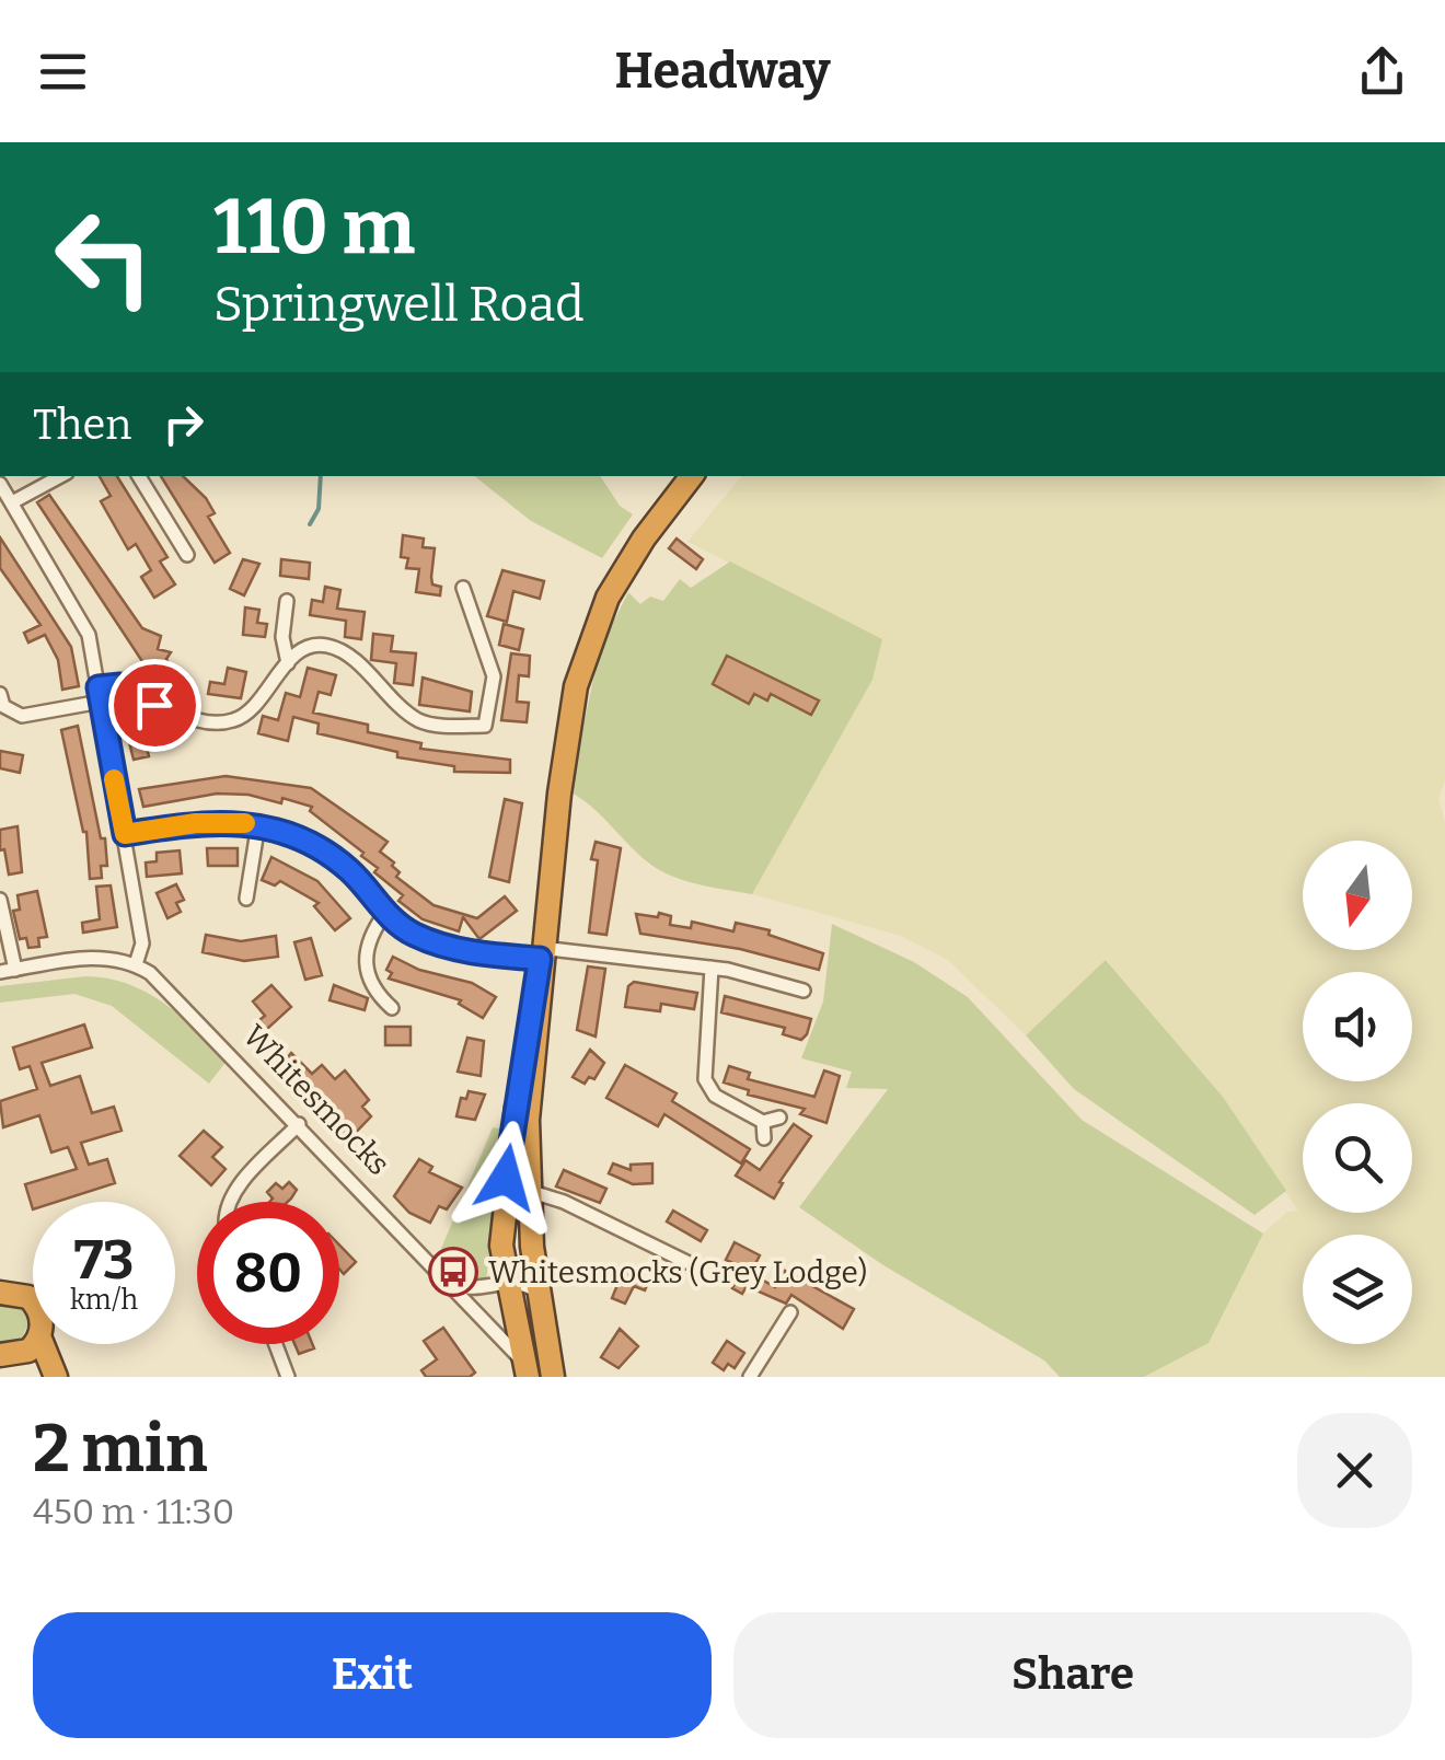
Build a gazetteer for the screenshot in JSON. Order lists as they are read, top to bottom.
{
  "streets": {
    "street": ["Whitesmocks"]
  },
  "places": {
    "bus stop": ["Whitesmocks (Grey Lodge)"]
  },
  "north": "bottom",
  "page": {
    "header": "Headway",
    "turn": ["110 m", "Springwell Road"],
    "then": "Then",
    "speed": "73 km/h",
    "limit": "80",
    "heading": ["2 min", "450 m · 11:30"],
    "buttons": ["Exit", "Share"]
  }
}
